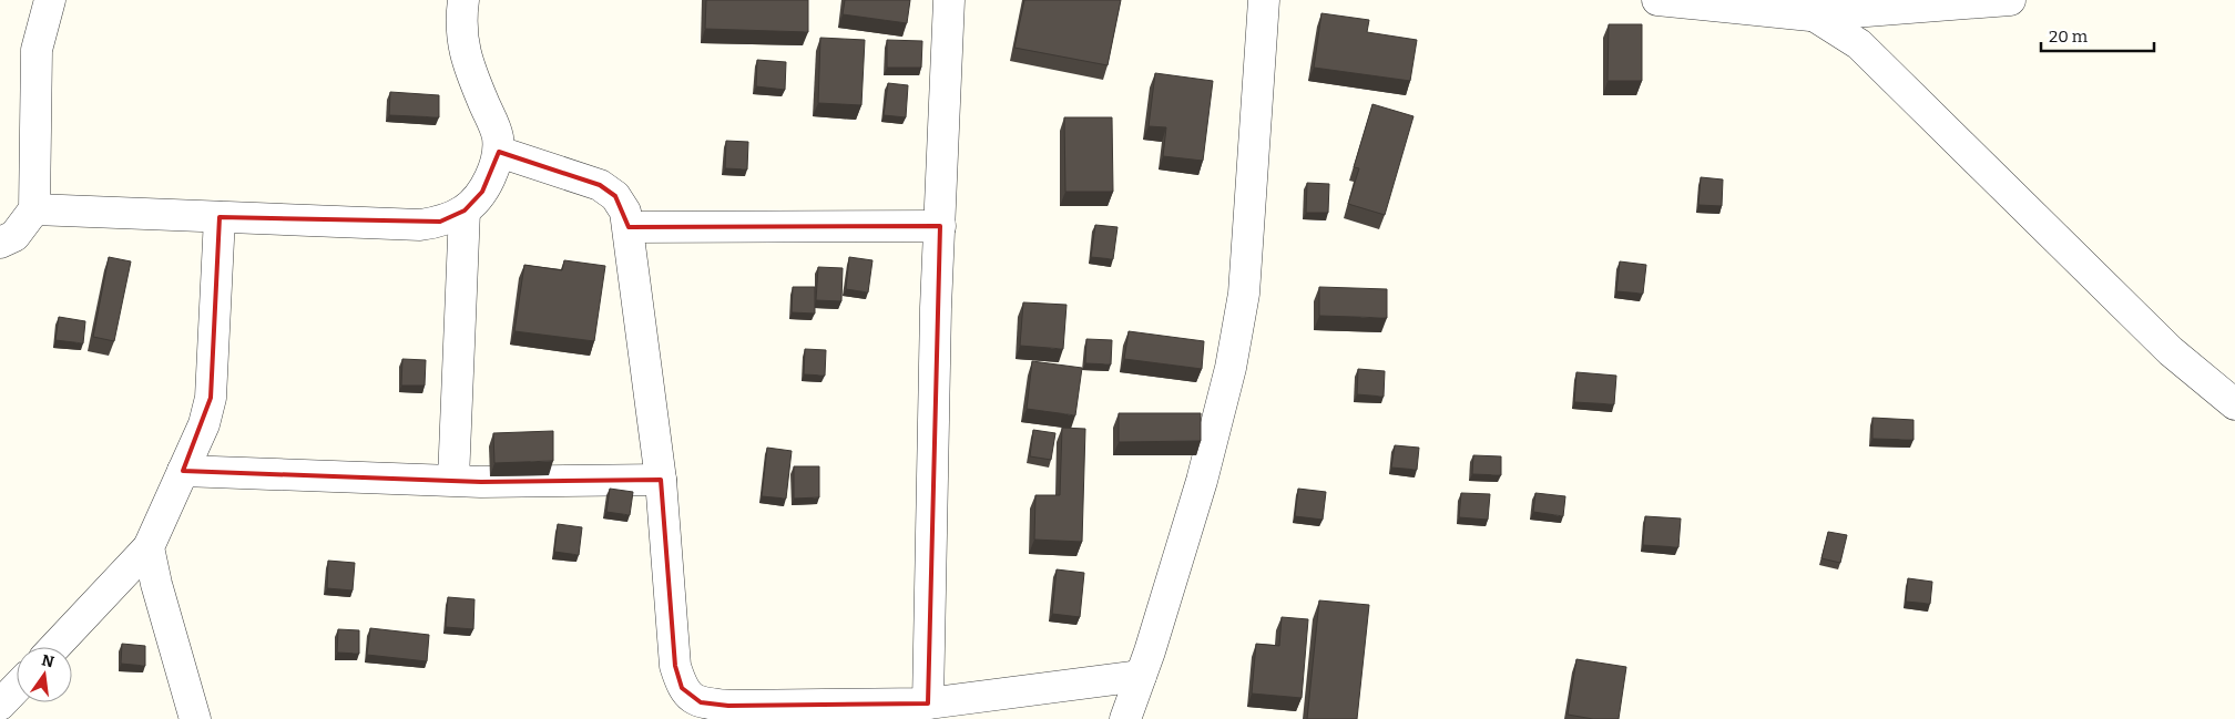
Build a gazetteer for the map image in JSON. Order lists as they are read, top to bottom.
{
  "scale_bar": "20 m",
  "north": "top"
}
